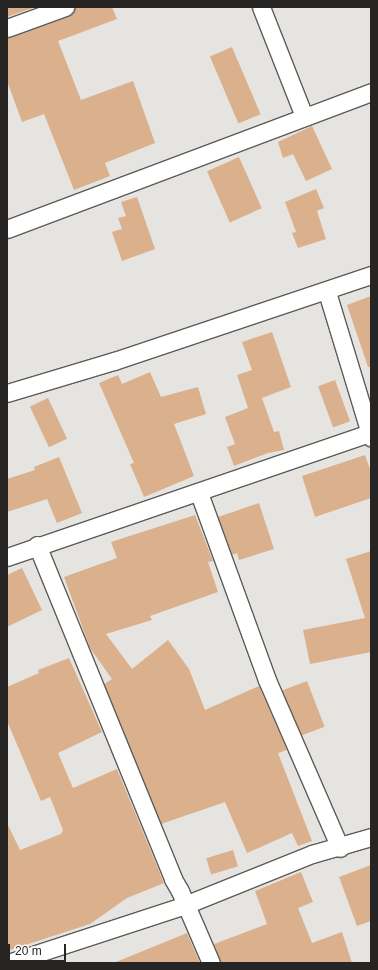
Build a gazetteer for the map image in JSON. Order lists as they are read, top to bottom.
{
  "scale_bar": "20 m"
}
